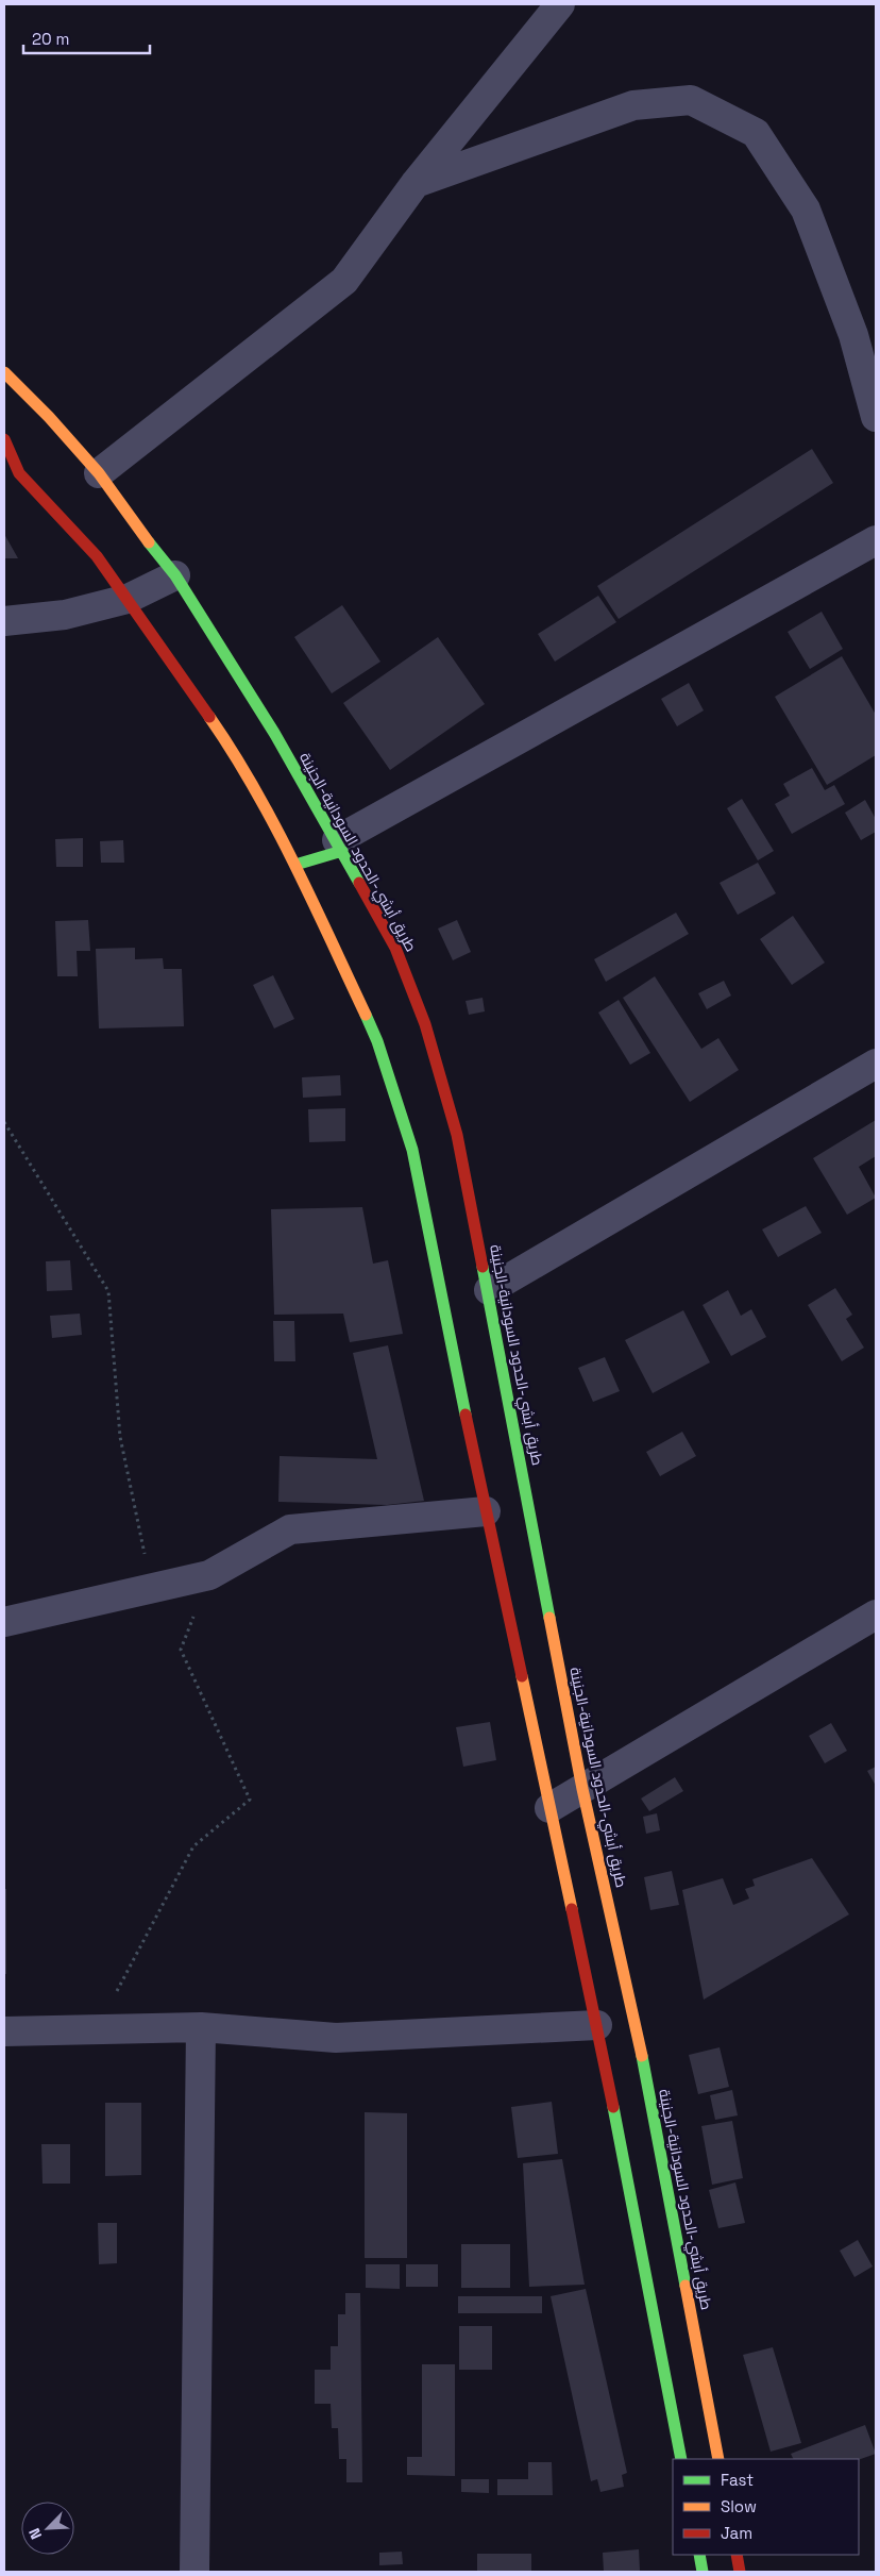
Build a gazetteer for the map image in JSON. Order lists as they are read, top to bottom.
{
  "streets": {
    "highway": ["طريق أبشي-الحدود السودانية-الجنينة"]
  },
  "legend": ["Fast", "Slow", "Jam"],
  "scale_bar": "20 m",
  "north": "bottom left"
}
